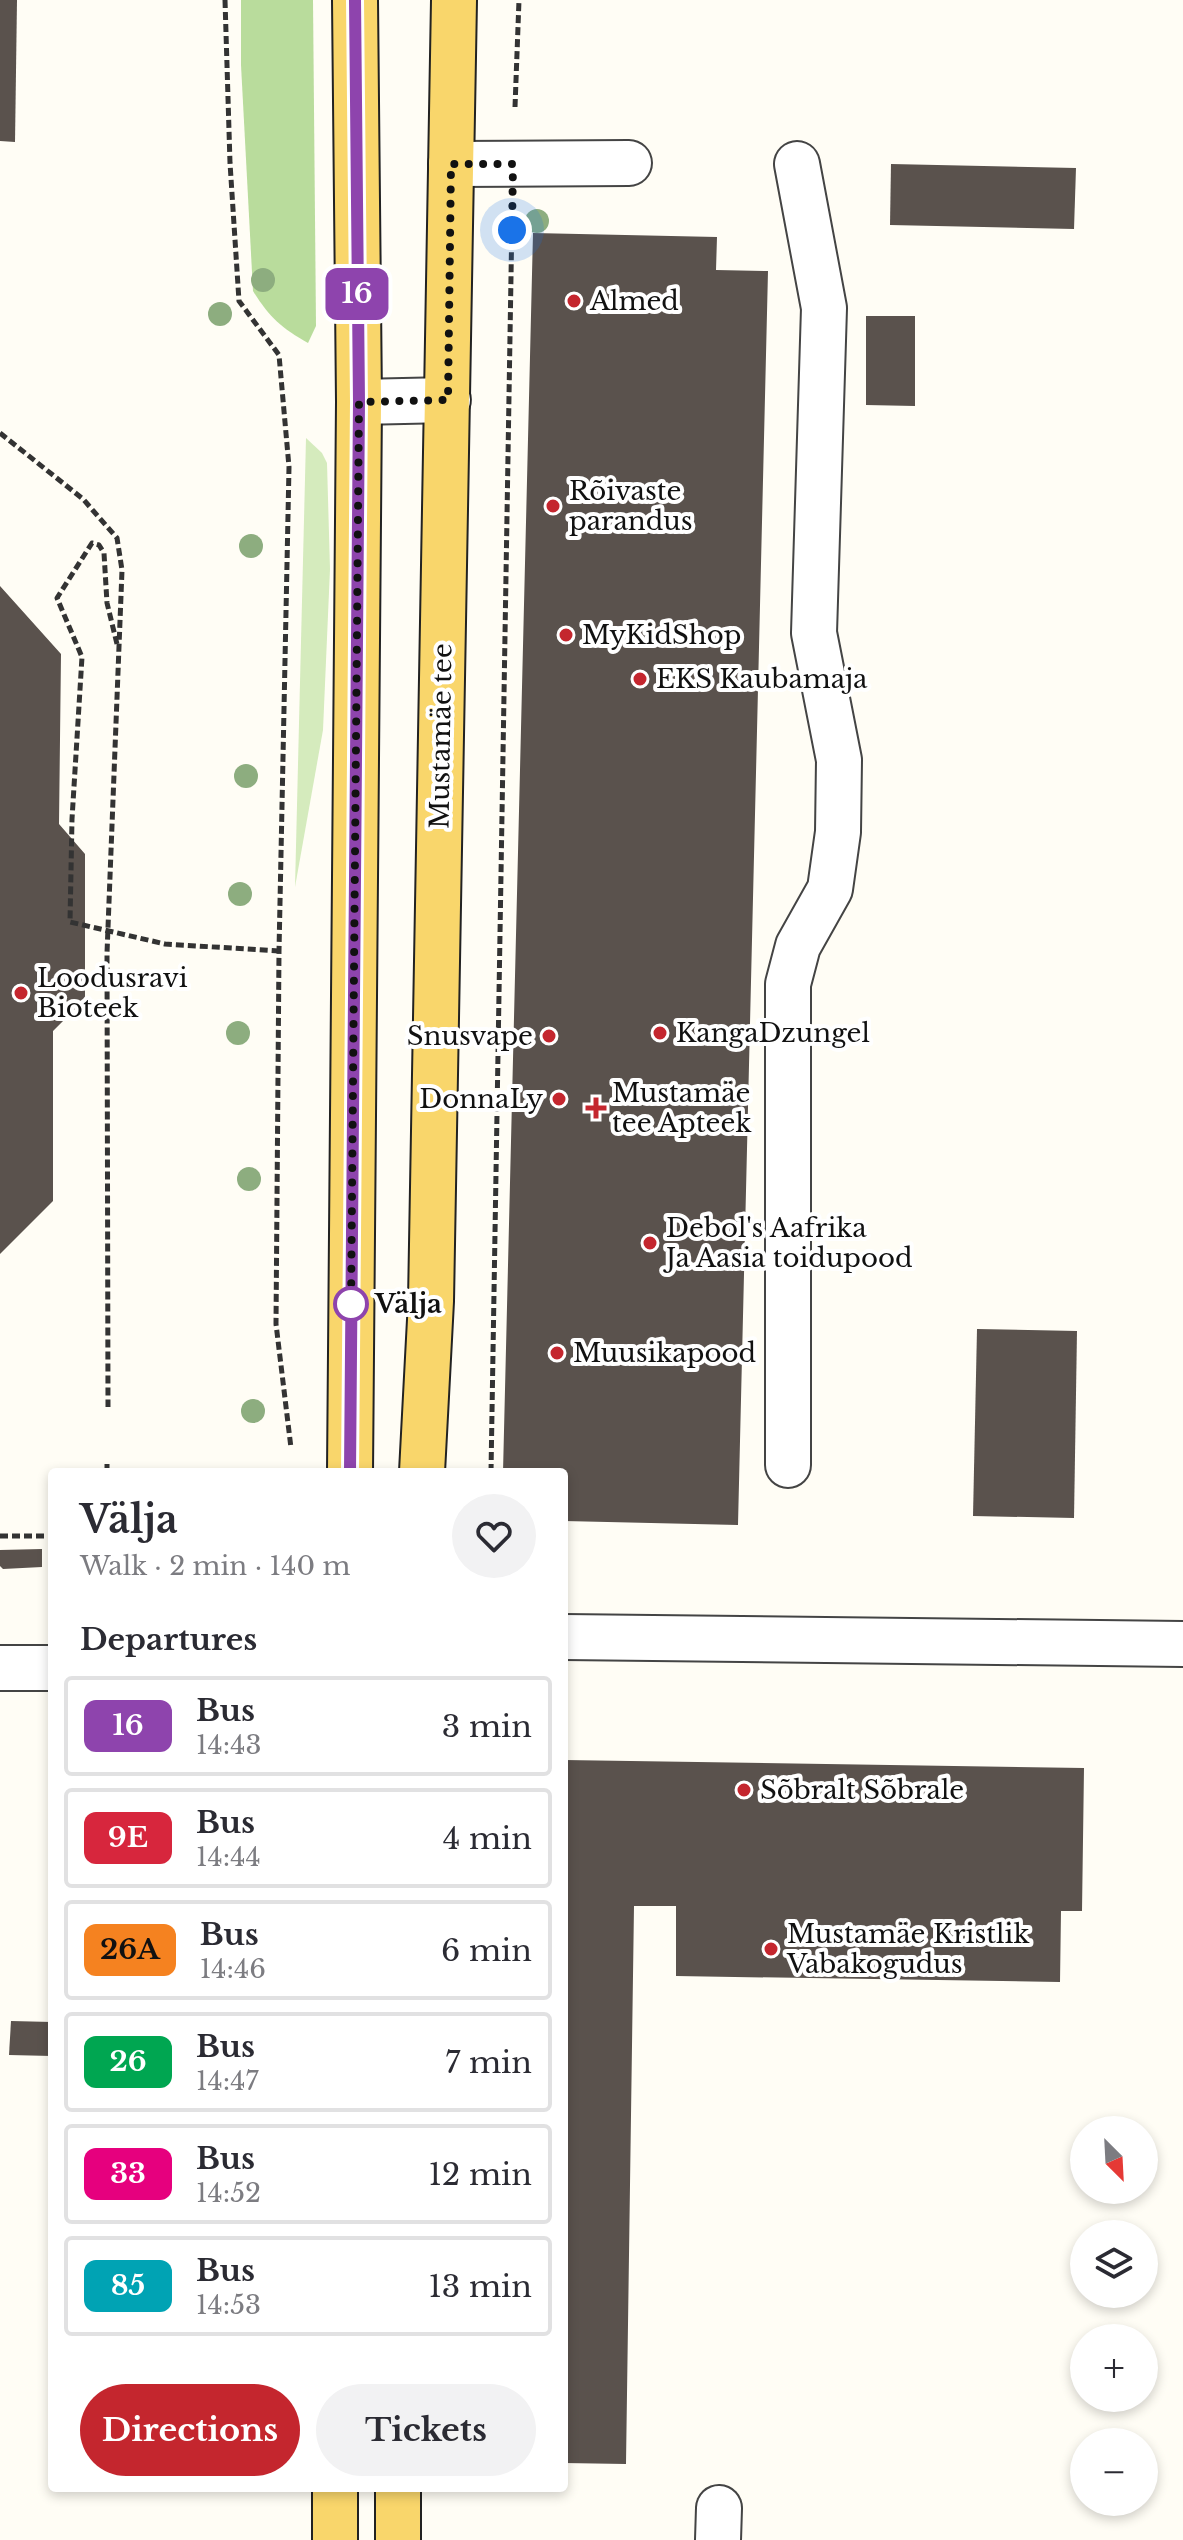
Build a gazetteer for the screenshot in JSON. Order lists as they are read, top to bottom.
{
  "streets": {
    "main road": ["Mustamäe tee"]
  },
  "places": {
    "other": [
      "Almed",
      "Rõivaste parandus",
      "MyKidShop",
      "EKS Kaubamaja",
      "Loodusravi Bioteek",
      "KangaDzungel",
      "Snusvape",
      "DonnaLy",
      "Debol's Aafrika Ja Aasia toidupood",
      "Välja",
      "Muusikapood",
      "Sõbralt Sõbrale",
      "Mustamäe Kristlik Vabakogudus"
    ],
    "health": ["Mustamäe tee Apteek"]
  },
  "lines": ["bus line 16"],
  "north": "bottom right",
  "page": {
    "on_map": "16",
    "heading": [
      ["Välja", "Walk · 2 min · 140 m"],
      "Departures"
    ],
    "list": [
      {
        "mark": "16",
        "name": "Bus",
        "note": "14:43",
        "value": "3 min"
      },
      {
        "mark": "9E",
        "name": "Bus",
        "note": "14:44",
        "value": "4 min"
      },
      {
        "mark": "26A",
        "name": "Bus",
        "note": "14:46",
        "value": "6 min"
      },
      {
        "mark": "26",
        "name": "Bus",
        "note": "14:47",
        "value": "7 min"
      },
      {
        "mark": "33",
        "name": "Bus",
        "note": "14:52",
        "value": "12 min"
      },
      {
        "mark": "85",
        "name": "Bus",
        "note": "14:53",
        "value": "13 min"
      }
    ],
    "map_buttons": ["+", "−"],
    "buttons": ["Directions", "Tickets"]
  }
}
